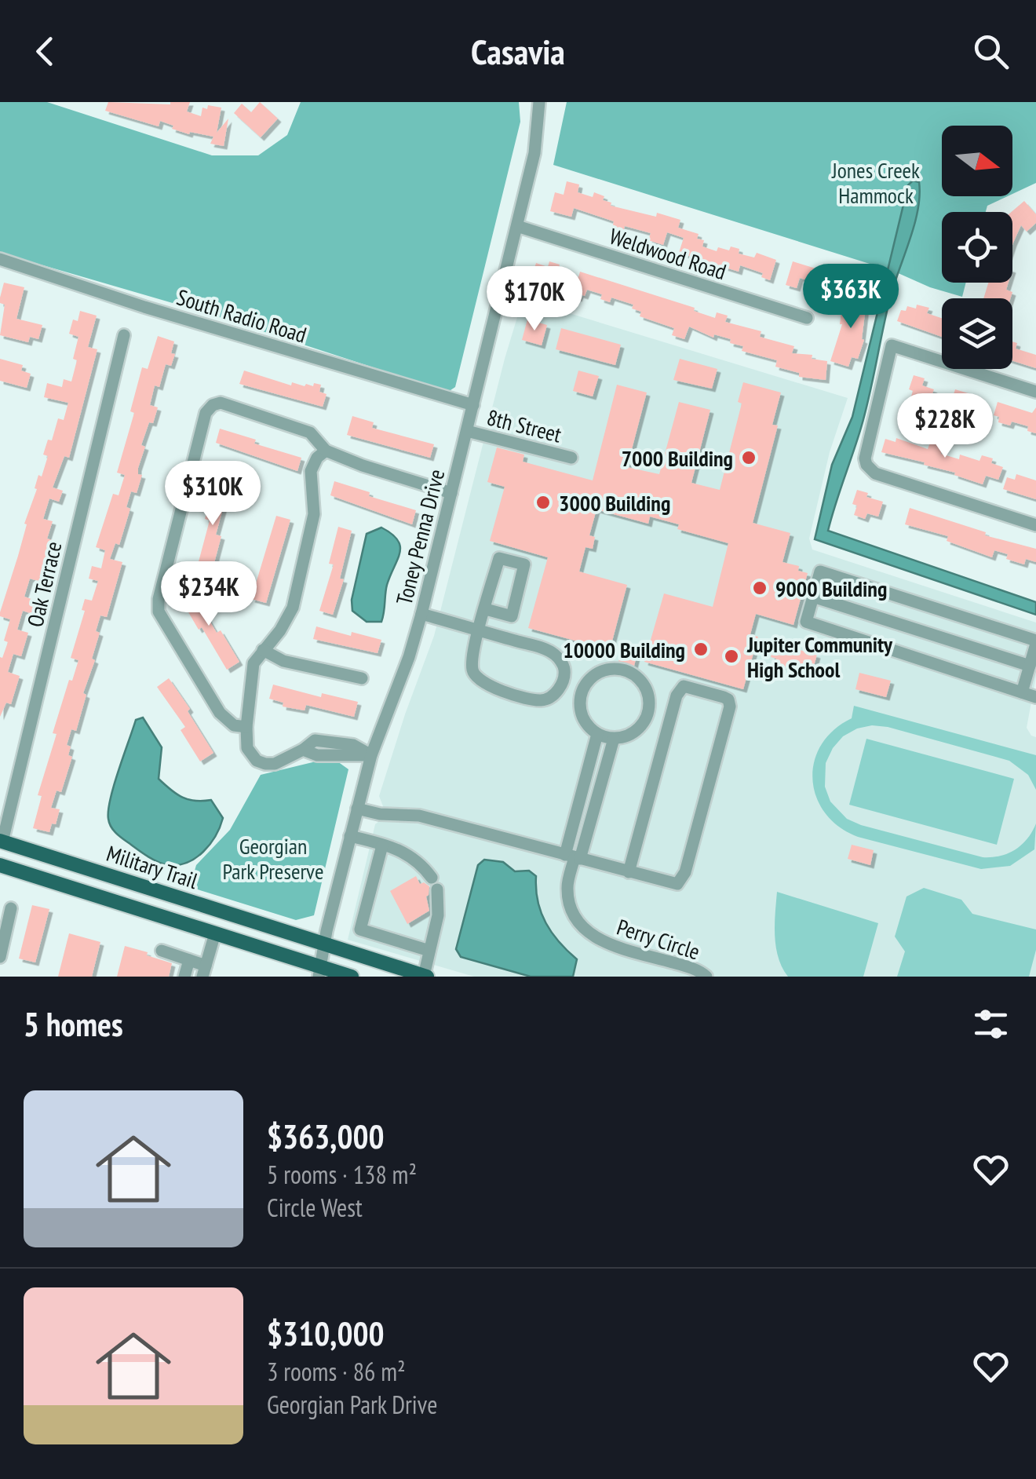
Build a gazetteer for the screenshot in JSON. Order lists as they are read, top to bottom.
{
  "streets": {
    "main road": ["Military Trail"],
    "street": [
      "Weldwood Road",
      "South Radio Road",
      "8th Street",
      "Toney Penna Drive",
      "Oak Terrace",
      "Perry Circle"
    ]
  },
  "crossings": [
    ["Weldwood Road", "Toney Penna Drive"],
    ["South Radio Road", "Toney Penna Drive"],
    ["8th Street", "Toney Penna Drive"],
    ["Toney Penna Drive", "Military Trail"],
    ["Oak Terrace", "Military Trail"]
  ],
  "parks": ["Jones Creek Hammock", "Georgian Park Preserve"],
  "places": [
    "7000 Building",
    "3000 Building",
    "9000 Building",
    "10000 Building",
    "Jupiter Community High School"
  ],
  "north": "right",
  "page": {
    "header": "Casavia",
    "price": [
      "$363K",
      "$170K",
      "$228K",
      "$310K",
      "$234K"
    ],
    "heading": "5 homes",
    "list": [
      {
        "name": "$363,000",
        "note": "5 rooms · 138 m² · Circle West"
      },
      {
        "name": "$310,000",
        "note": "3 rooms · 86 m² · Georgian Park Drive"
      }
    ]
  }
}
